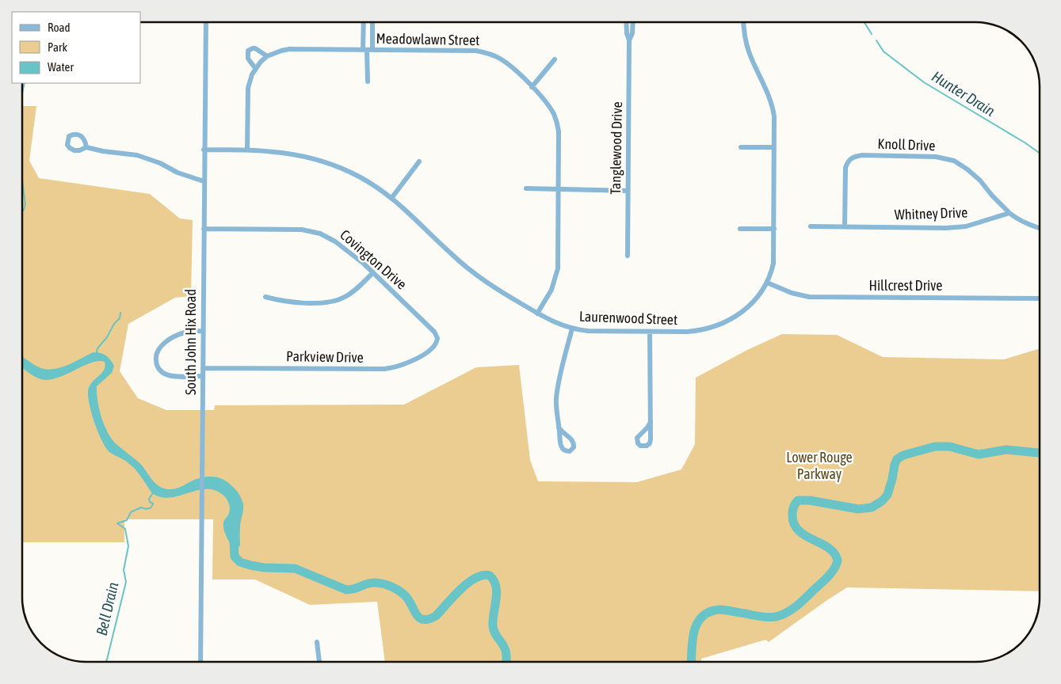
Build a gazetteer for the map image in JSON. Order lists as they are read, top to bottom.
{
  "streets": {
    "street": [
      "Meadowlawn Street",
      "Knoll Drive",
      "Tanglewood Drive",
      "Whitney Drive",
      "Covington Drive",
      "Hillcrest Drive",
      "Laurenwood Street",
      "South John Hix Road",
      "Parkview Drive"
    ]
  },
  "crossings": [
    ["Meadowlawn Street", "Laurenwood Street"],
    ["Knoll Drive", "Whitney Drive"],
    ["Covington Drive", "South John Hix Road"],
    ["Covington Drive", "Parkview Drive"],
    ["Hillcrest Drive", "Laurenwood Street"],
    ["Laurenwood Street", "South John Hix Road"],
    ["South John Hix Road", "Parkview Drive"]
  ],
  "water": ["Hunter Drain", "Bell Drain"],
  "parks": ["Lower Rouge Parkway"],
  "legend": ["Road", "Park", "Water"]
}
